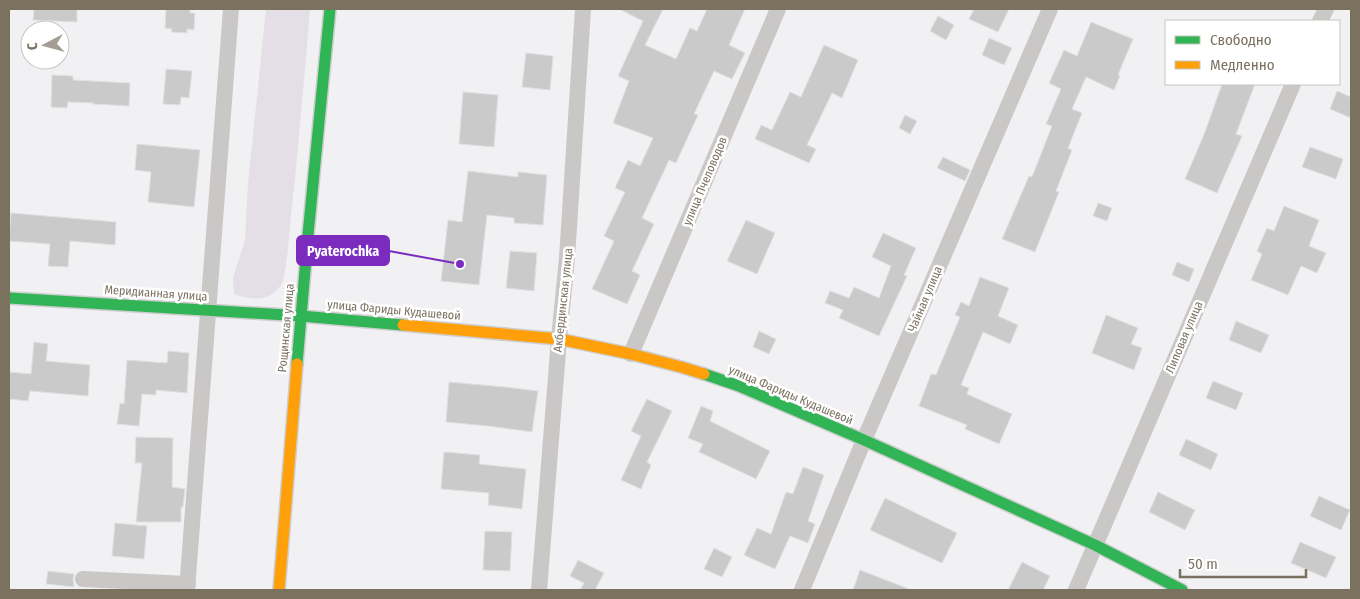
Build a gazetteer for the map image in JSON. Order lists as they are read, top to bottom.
{
  "streets": {
    "street": [
      "улица Пчеловодов",
      "Меридианная улица",
      "Чайная улица",
      "Акбердинская улица",
      "улица Фариды Кудашевой",
      "Рощинская улица",
      "Липовая улица"
    ]
  },
  "crossings": [
    ["улица Пчеловодов", "улица Фариды Кудашевой"],
    ["Меридианная улица", "улица Фариды Кудашевой"],
    ["Меридианная улица", "Рощинская улица"],
    ["Чайная улица", "улица Фариды Кудашевой"],
    ["Акбердинская улица", "улица Фариды Кудашевой"],
    ["улица Фариды Кудашевой", "Рощинская улица"],
    ["улица Фариды Кудашевой", "Липовая улица"]
  ],
  "places": ["Pyaterochka"],
  "legend": ["Свободно", "Медленно"],
  "scale_bar": "50 m",
  "north": "left"
}
